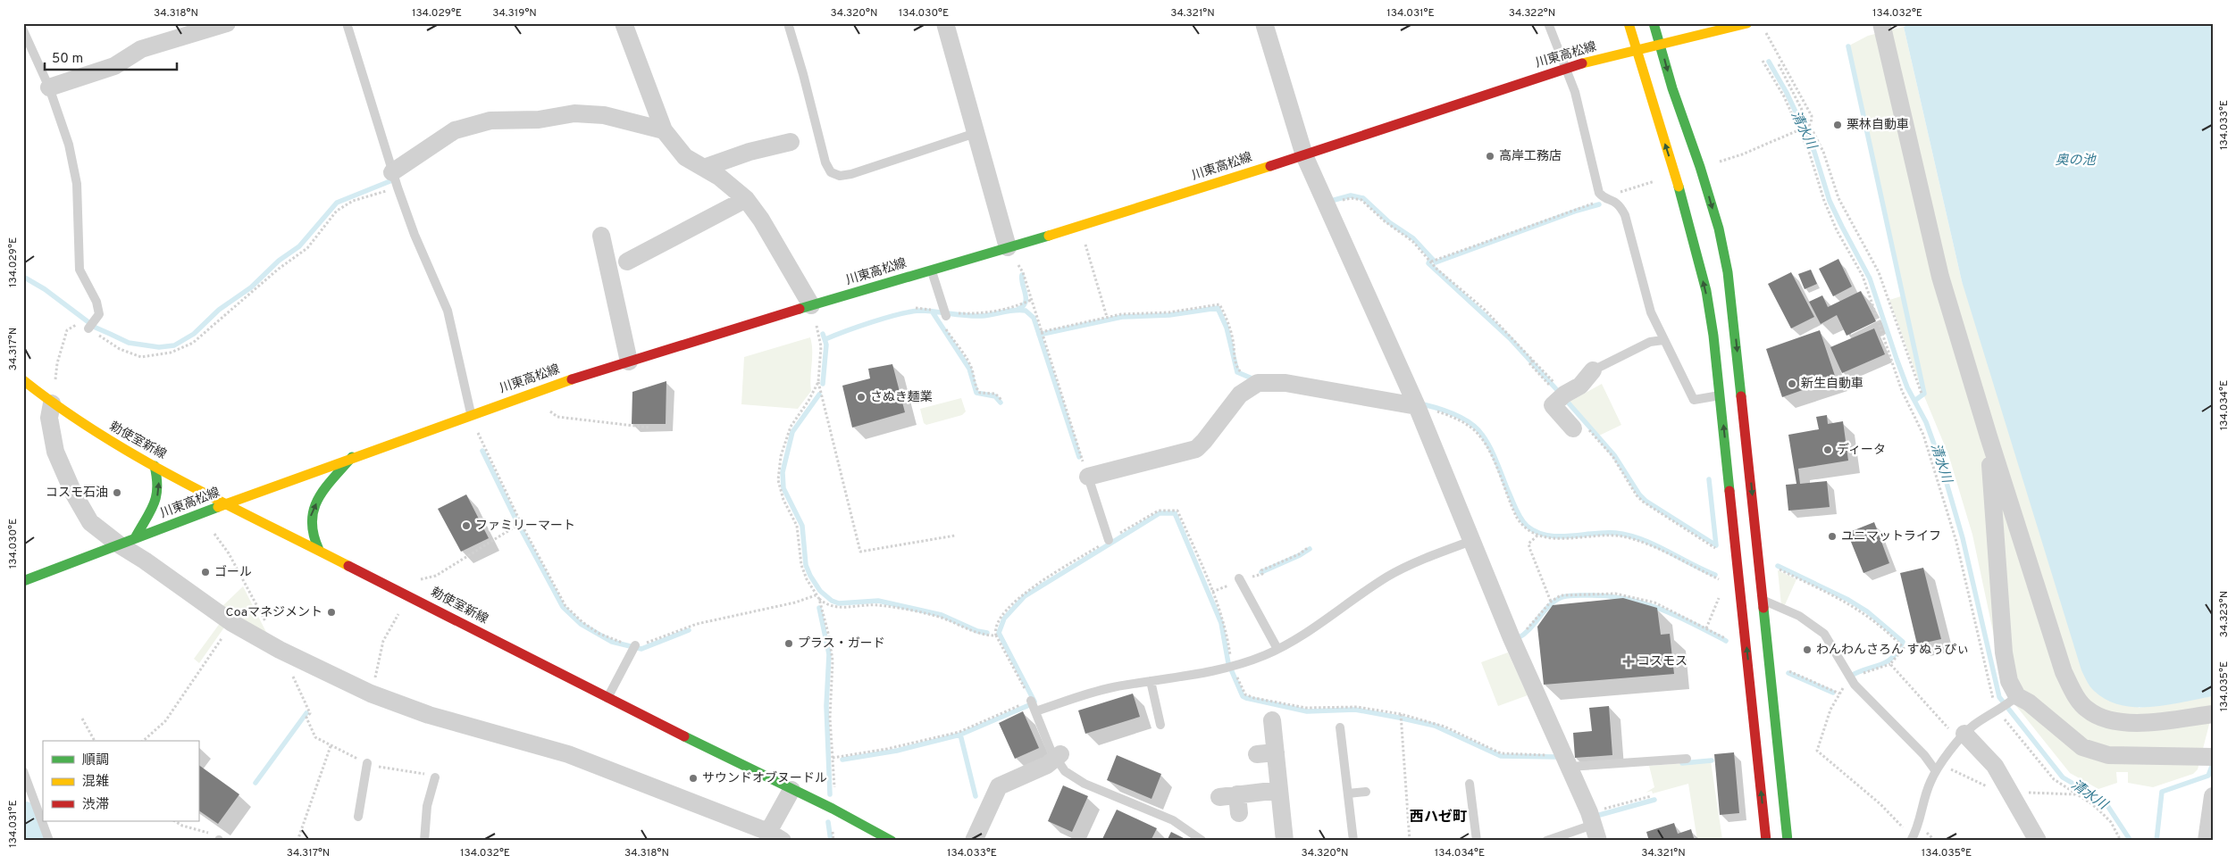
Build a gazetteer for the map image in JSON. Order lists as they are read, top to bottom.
{
  "streets": {
    "main road": ["川東高松線", "勅使室新線"]
  },
  "crossings": [
    ["川東高松線", "勅使室新線"]
  ],
  "districts": ["西ハゼ町"],
  "water": ["清水川", "奥の池"],
  "places": {
    "other": [
      "栗林自動車",
      "高岸工務店",
      "新生自動車",
      "さぬき麺業",
      "ディータ",
      "コスモ石油",
      "ファミリーマート",
      "ユニマットライフ",
      "ゴール",
      "Coaマネジメント",
      "プラス・ガード",
      "わんわんさろん すぬぅぴぃ",
      "サウンドオブヌードル"
    ],
    "health": ["コスモス"]
  },
  "legend": ["順調", "混雑", "渋滞"],
  "scale_bar": "50 m",
  "coordinates": [
    "34.318°N",
    "134.029°E",
    "34.319°N",
    "34.320°N",
    "134.030°E",
    "34.321°N",
    "134.031°E",
    "34.322°N",
    "134.032°E",
    "134.033°E",
    "34.317°N",
    "134.034°E",
    "34.323°N",
    "134.035°E"
  ]
}
